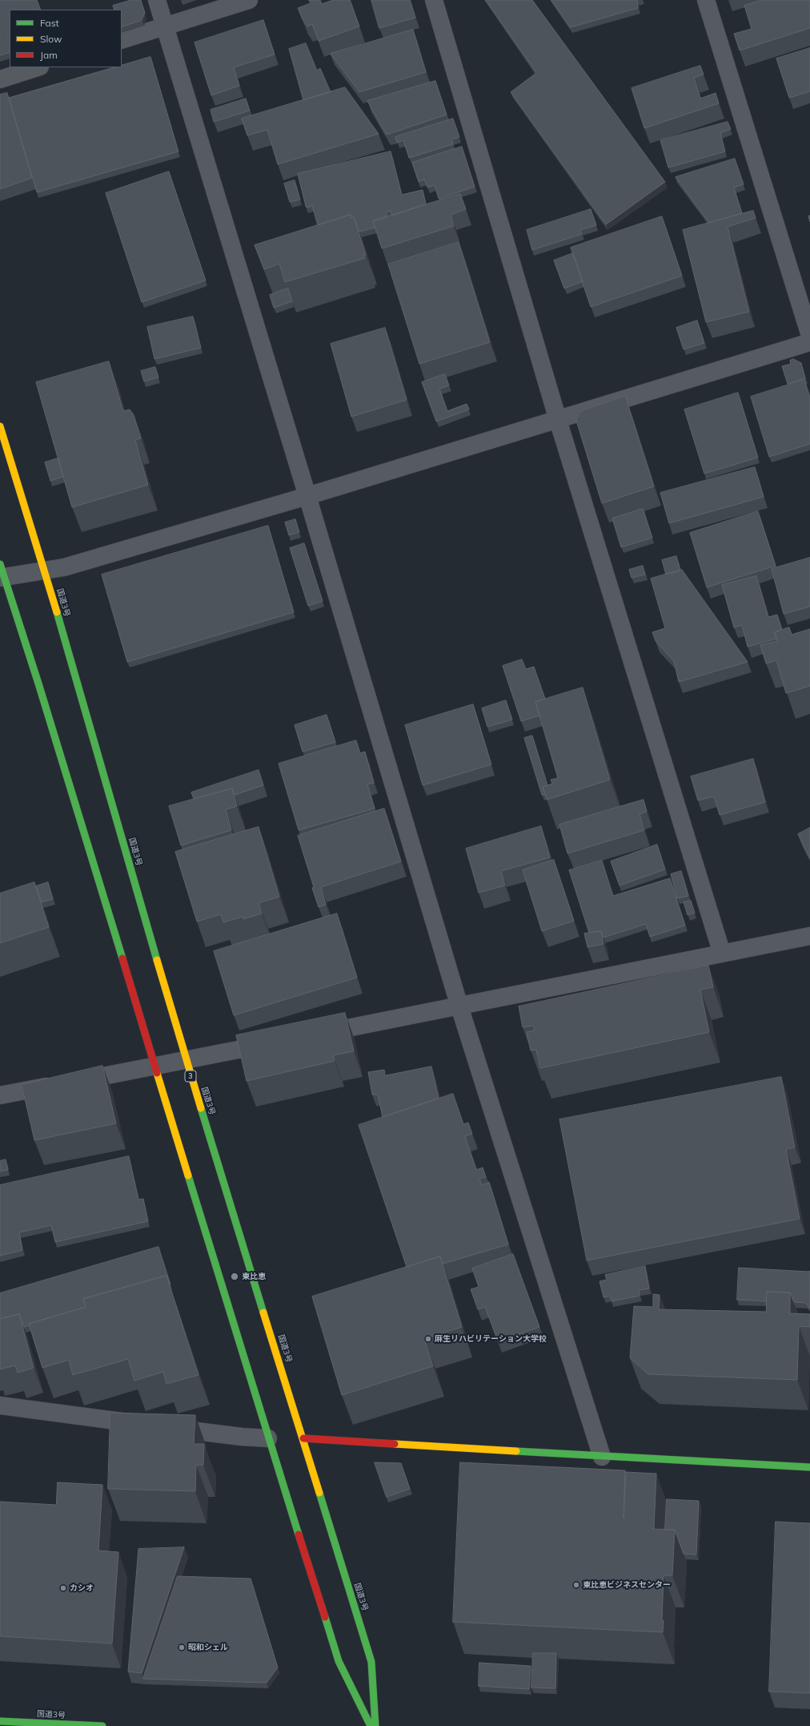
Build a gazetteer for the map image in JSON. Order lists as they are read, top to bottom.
{
  "streets": {
    "main road": ["国道3号", "3"]
  },
  "places": [
    "東比恵",
    "麻生リハビリテーション大学校",
    "東比恵ビジネスセンター",
    "カシオ",
    "昭和シェル"
  ],
  "legend": ["Fast", "Slow", "Jam"]
}
